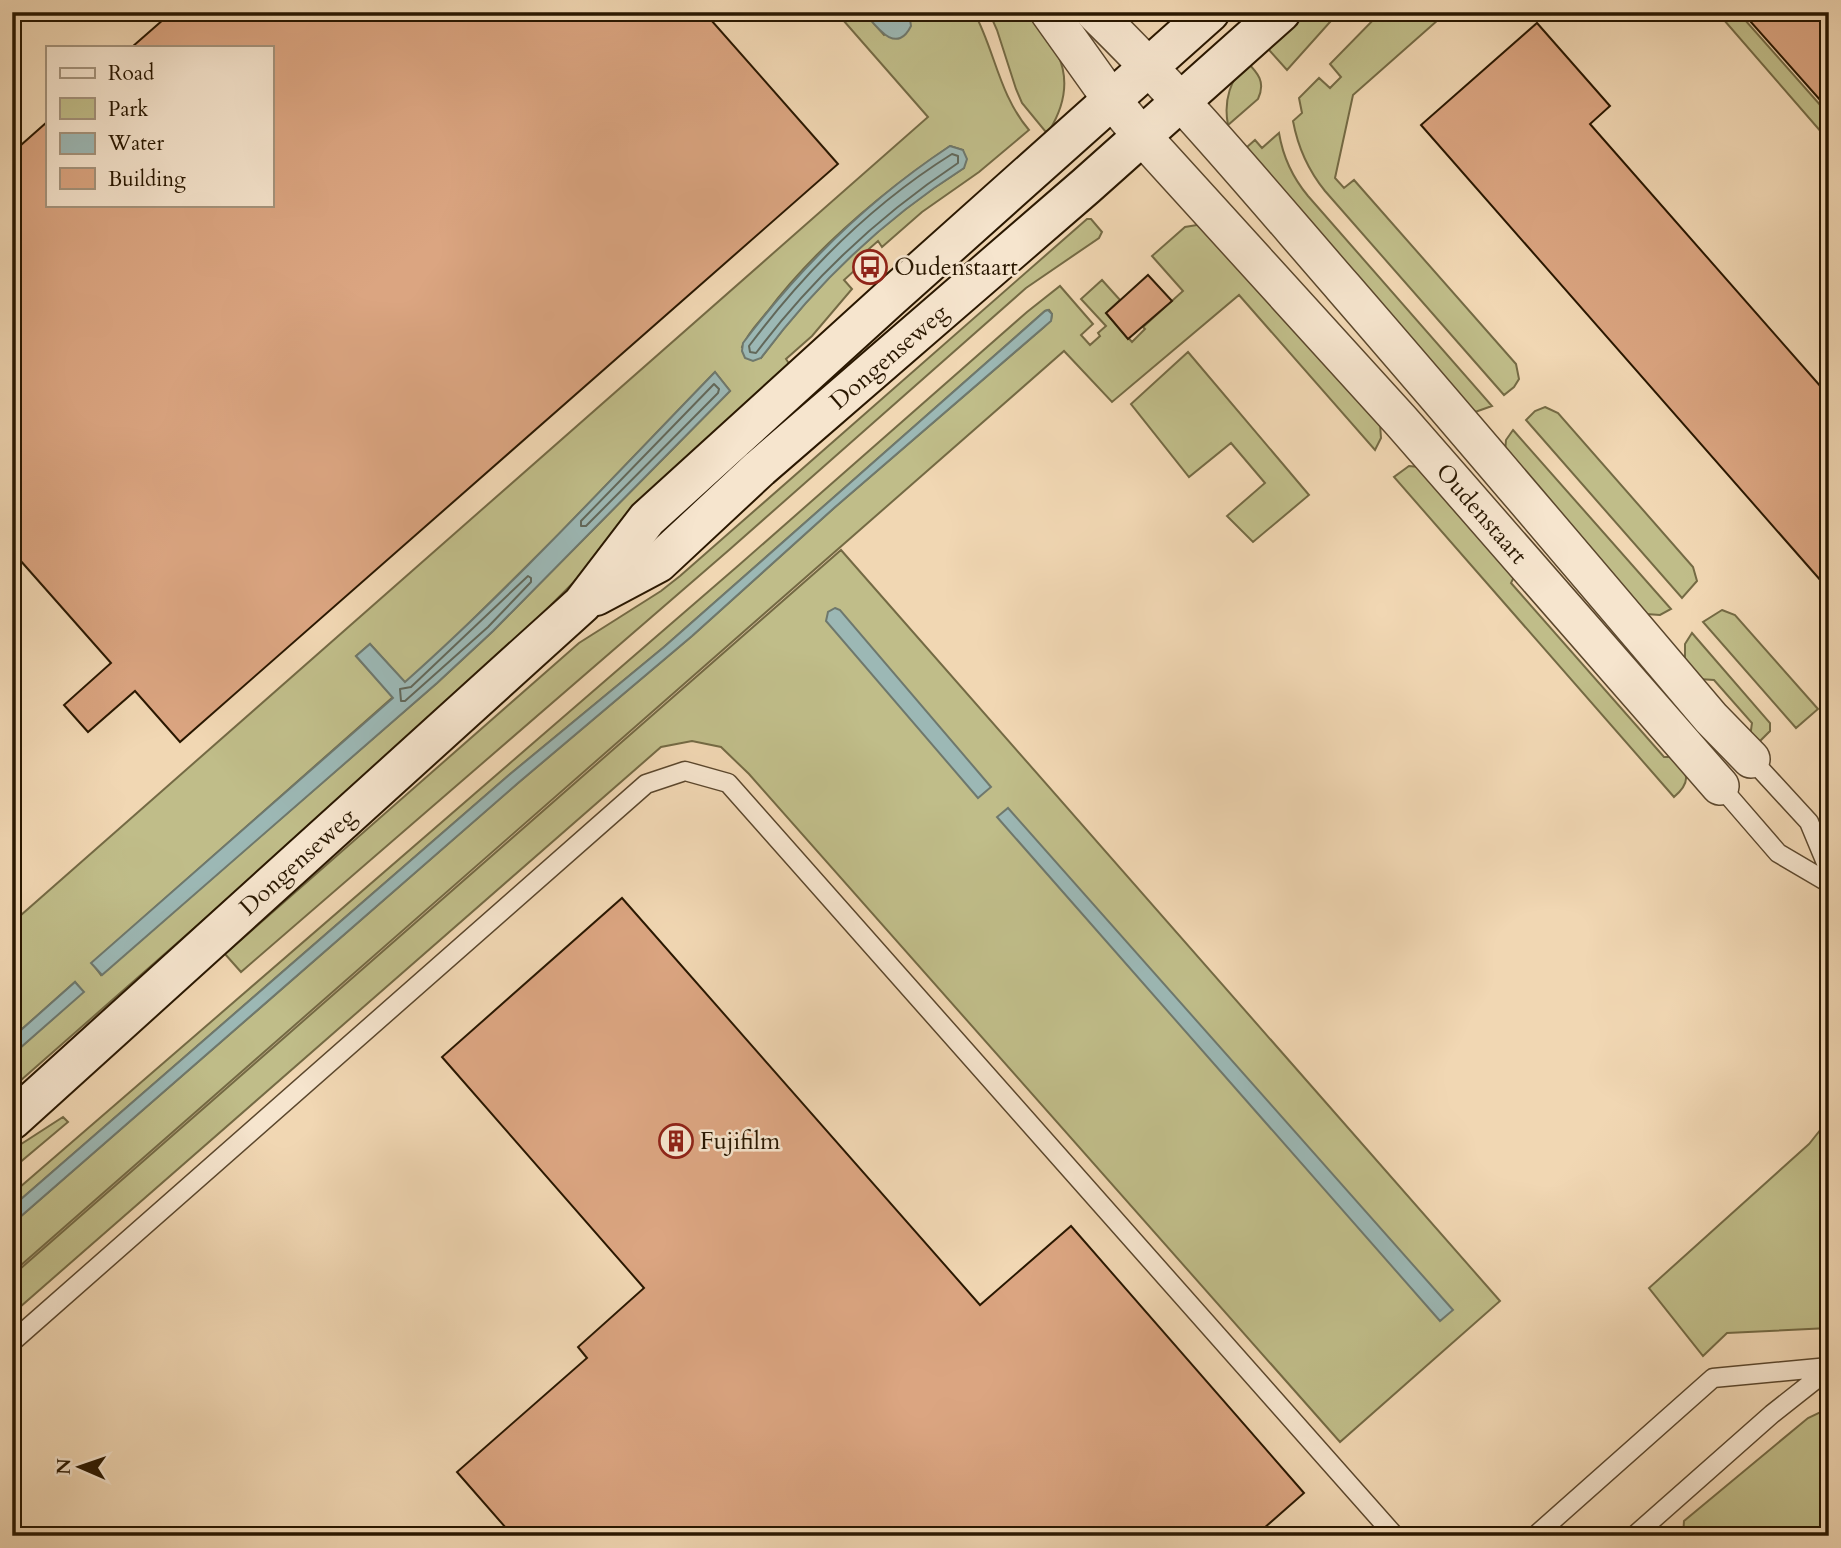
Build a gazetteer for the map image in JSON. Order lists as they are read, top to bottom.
{
  "streets": {
    "street": ["Dongenseweg", "Oudenstaart"]
  },
  "crossings": [
    ["Dongenseweg", "Oudenstaart"]
  ],
  "places": {
    "bus stop": ["Oudenstaart"],
    "building": ["Fujifilm"]
  },
  "legend": [
    "Road",
    "Park",
    "Water",
    "Building"
  ],
  "north": "left"
}
